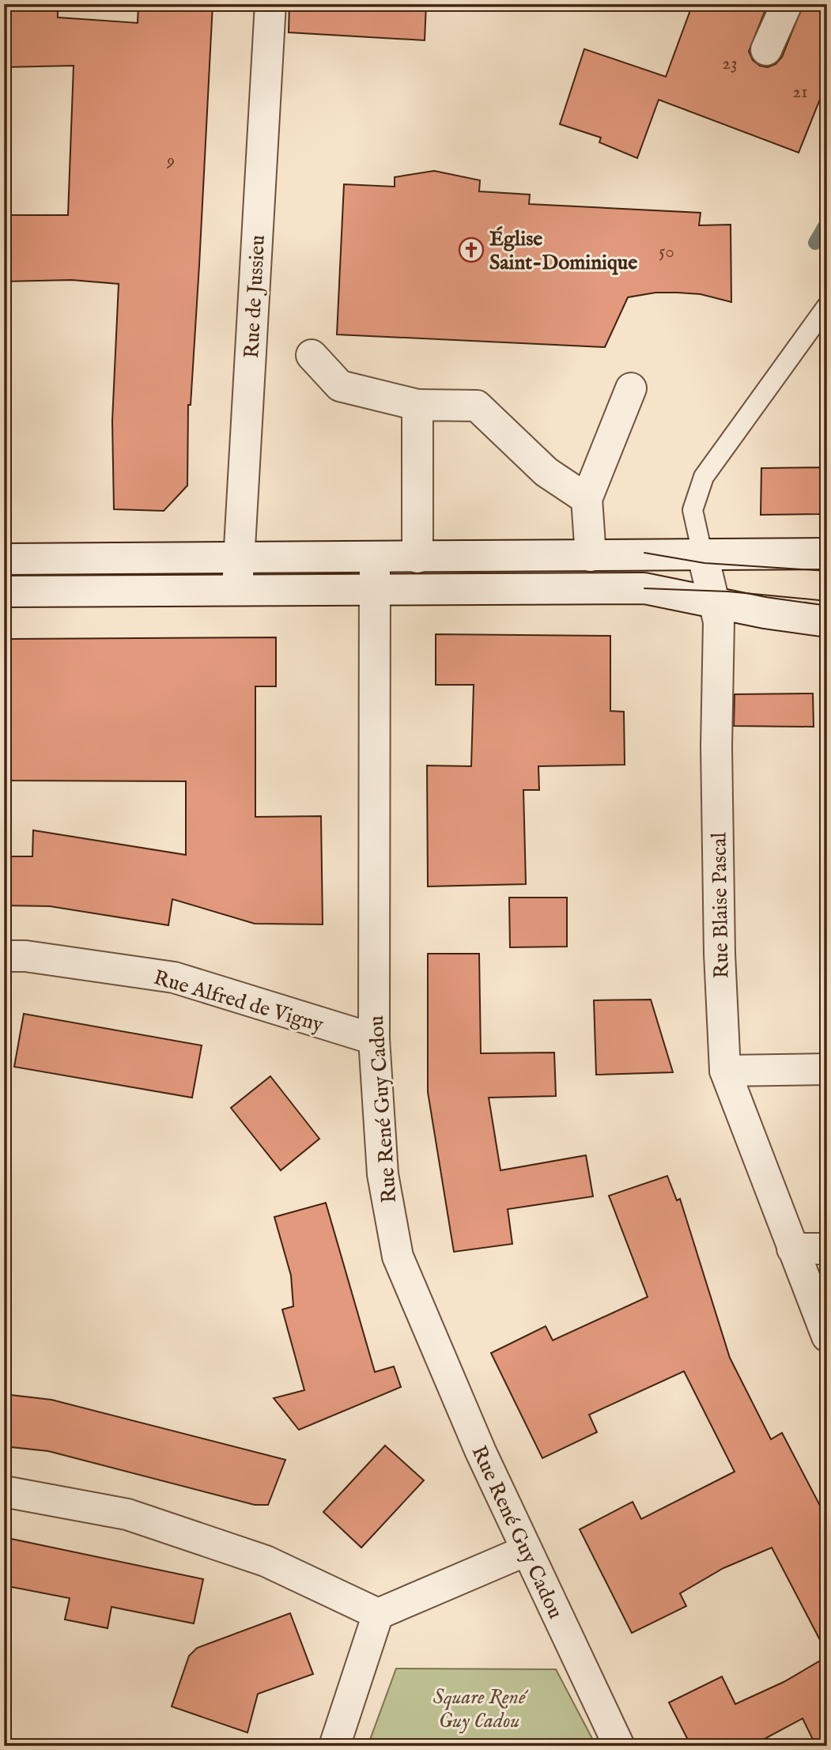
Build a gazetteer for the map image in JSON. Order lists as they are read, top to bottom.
{
  "streets": {
    "street": [
      "Rue de Jussieu",
      "Rue Blaise Pascal",
      "Rue Alfred de Vigny",
      "Rue René Guy Cadou"
    ]
  },
  "crossings": [
    ["Rue Alfred de Vigny", "Rue René Guy Cadou"]
  ],
  "parks": ["Square René Guy Cadou"],
  "places": {
    "church": ["Église Saint-Dominique"]
  },
  "house_numbers": [
    "23",
    "21",
    "9",
    "50"
  ]
}
